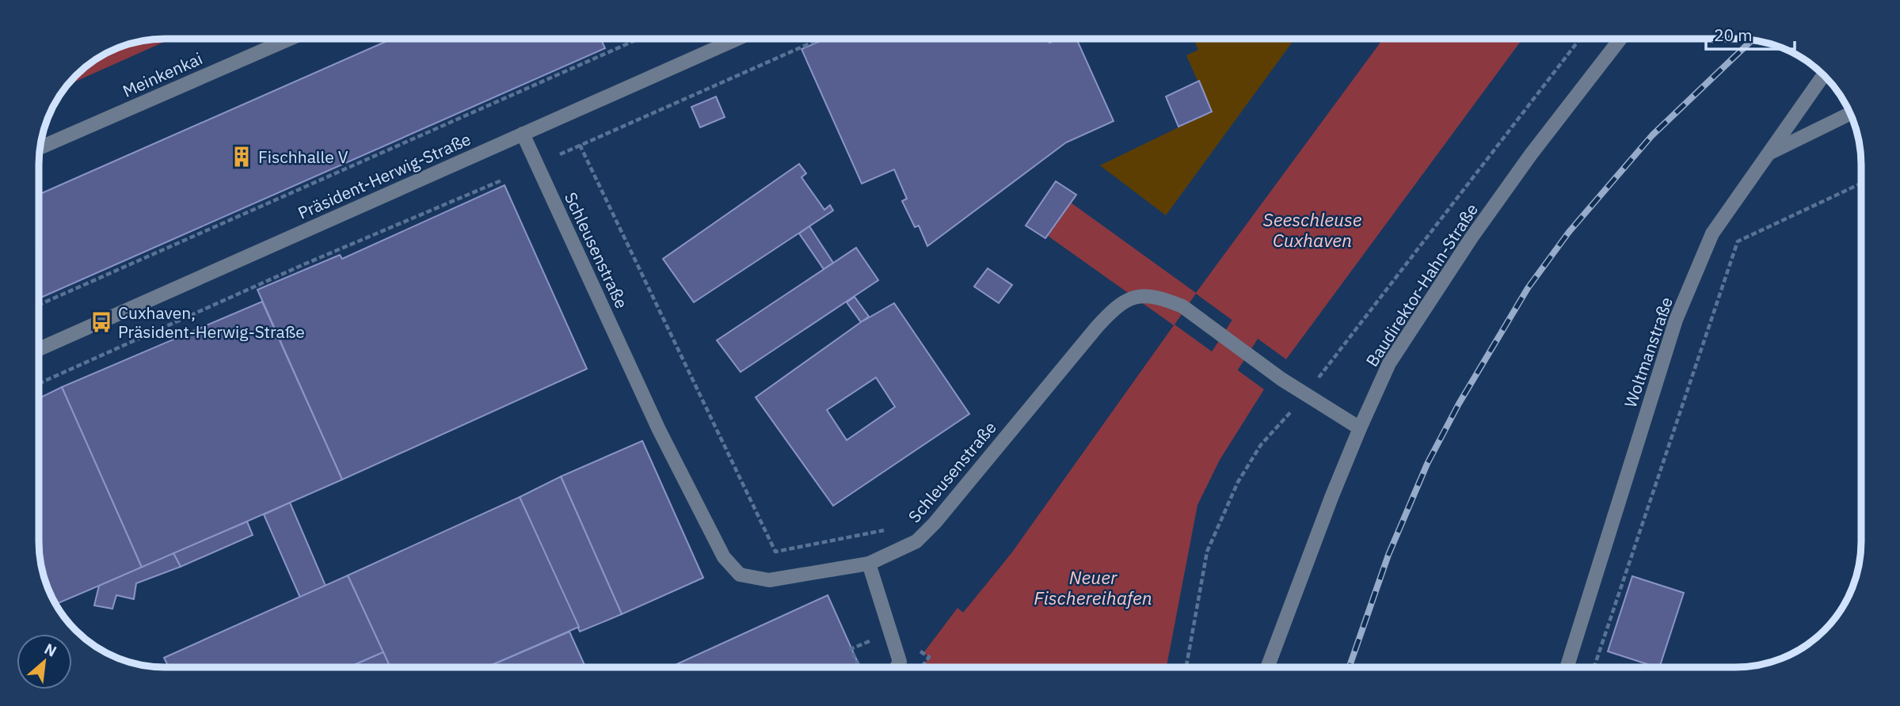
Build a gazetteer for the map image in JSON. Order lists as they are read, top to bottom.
{
  "streets": {
    "street": [
      "Meinkenkai",
      "Präsident-Herwig-Straße",
      "Schleusenstraße",
      "Baudirektor-Hahn-Straße",
      "Woltmanstraße"
    ]
  },
  "crossings": [
    ["Präsident-Herwig-Straße", "Schleusenstraße"],
    ["Schleusenstraße", "Baudirektor-Hahn-Straße"]
  ],
  "water": ["Seeschleuse Cuxhaven", "Neuer Fischereihafen"],
  "places": {
    "building": ["Fischhalle V"],
    "bus stop": ["Cuxhaven, Präsident-Herwig-Straße"]
  },
  "scale_bar": "20 m",
  "north": "top right"
}
